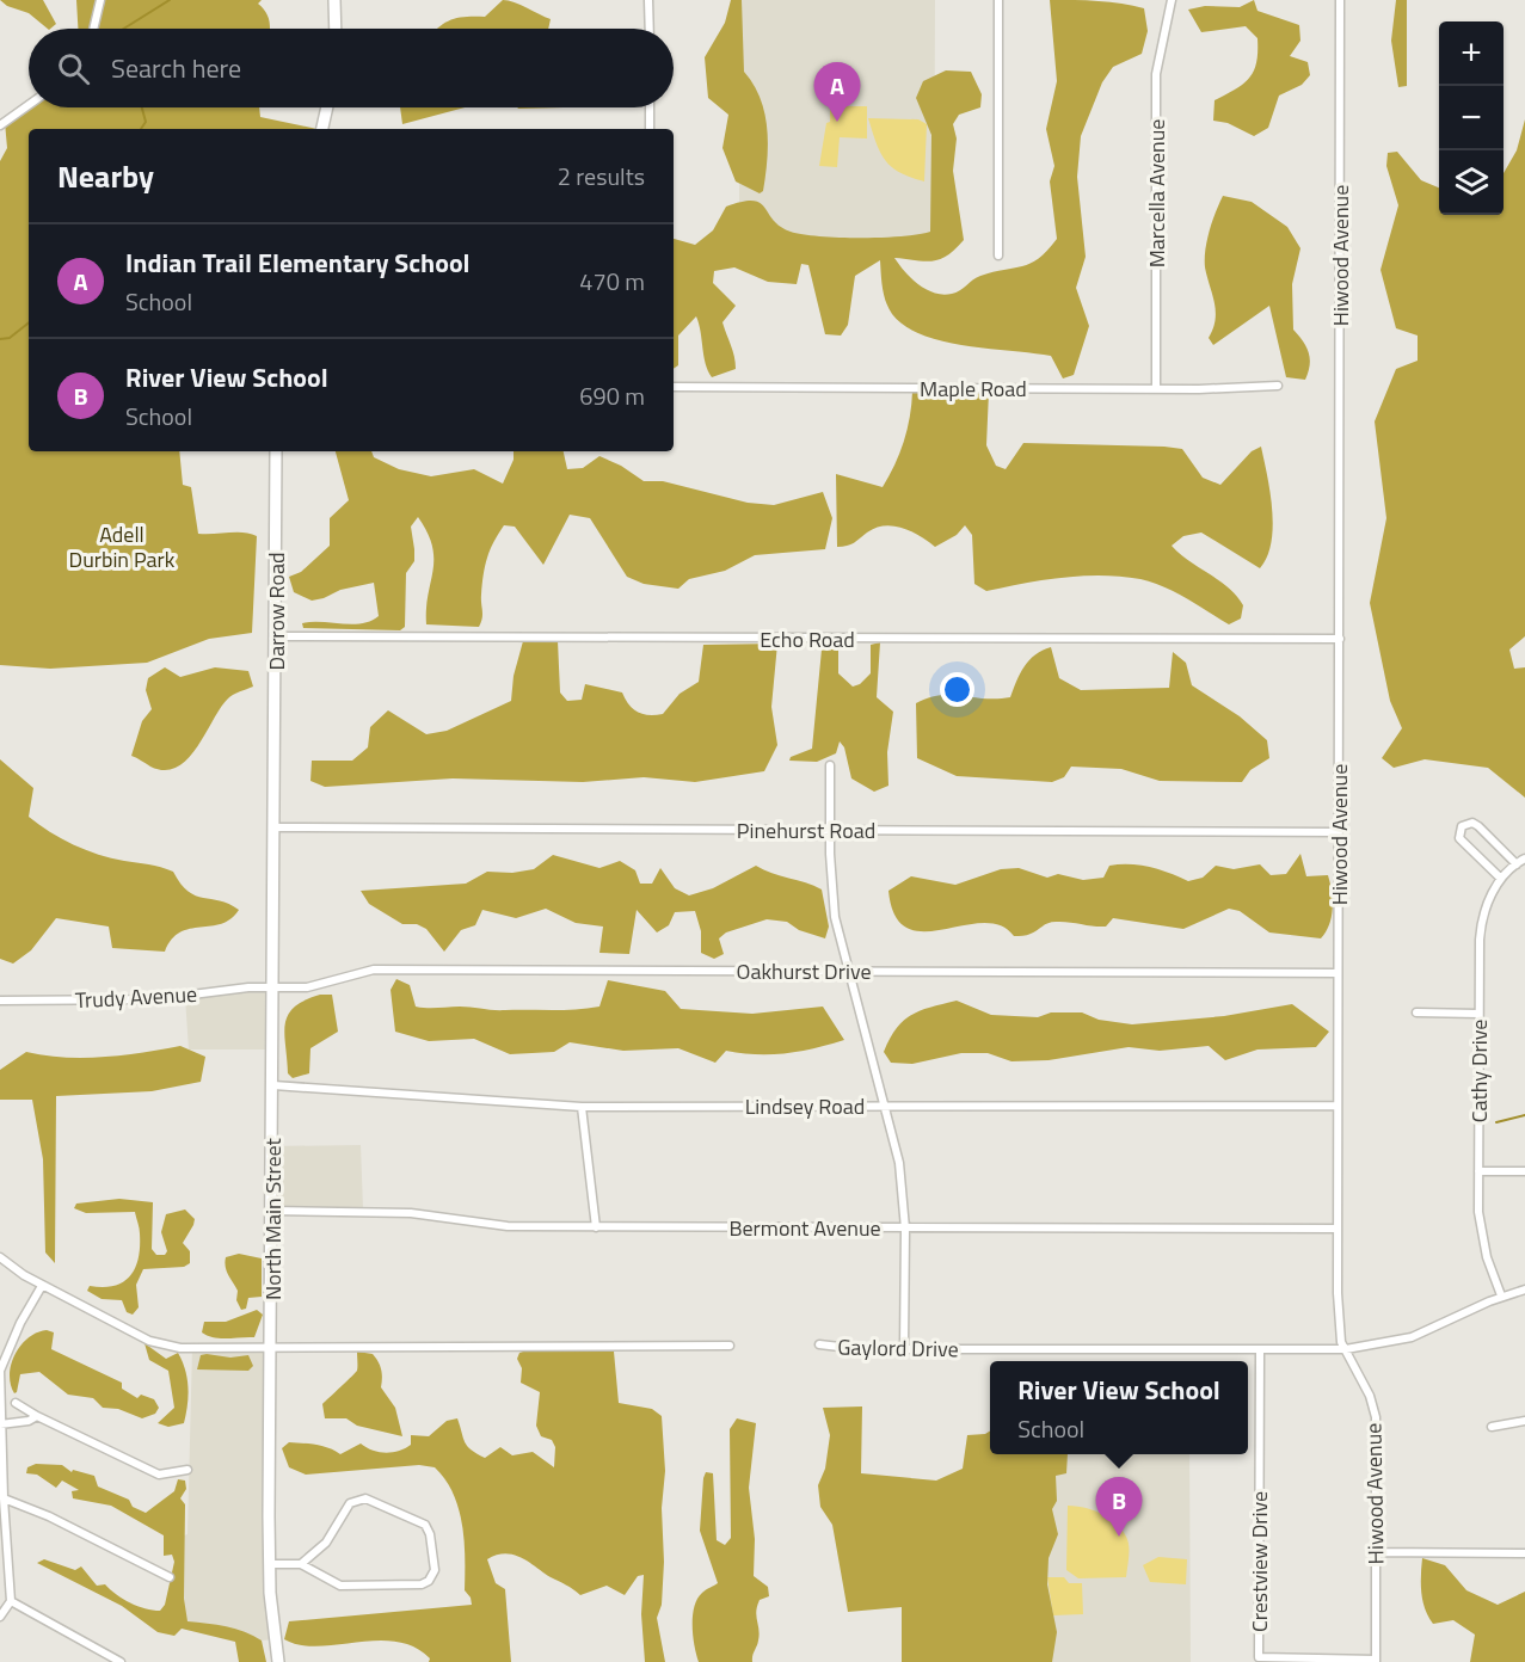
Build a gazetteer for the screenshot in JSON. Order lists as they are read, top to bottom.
{
  "streets": {
    "main road": ["Darrow Road", "North Main Street"],
    "street": [
      "Marcella Avenue",
      "Hiwood Avenue",
      "Maple Road",
      "Echo Road",
      "Pinehurst Road",
      "Oakhurst Drive",
      "Trudy Avenue",
      "Cathy Drive",
      "Lindsey Road",
      "Bermont Avenue",
      "Gaylord Drive",
      "Crestview Drive"
    ]
  },
  "crossings": [
    ["Marcella Avenue", "Maple Road"],
    ["Hiwood Avenue", "Echo Road"],
    ["Hiwood Avenue", "Pinehurst Road"],
    ["Hiwood Avenue", "Oakhurst Drive"],
    ["Hiwood Avenue", "Lindsey Road"],
    ["Hiwood Avenue", "Bermont Avenue"],
    ["Hiwood Avenue", "Gaylord Drive"],
    ["Hiwood Avenue", "Crestview Drive"],
    ["Darrow Road", "Echo Road"],
    ["Darrow Road", "North Main Street"],
    ["Pinehurst Road", "North Main Street"],
    ["Oakhurst Drive", "Trudy Avenue"],
    ["Oakhurst Drive", "North Main Street"],
    ["Trudy Avenue", "North Main Street"],
    ["Cathy Drive", "Gaylord Drive"],
    ["Lindsey Road", "North Main Street"],
    ["North Main Street", "Bermont Avenue"],
    ["Gaylord Drive", "Crestview Drive"]
  ],
  "parks": ["Adell Durbin Park"],
  "page": {
    "map_buttons": ["+", "−"],
    "search": "Search here",
    "pins": ["A", "B"],
    "heading": ["Nearby", "2 results"],
    "list": [
      {
        "mark": "A",
        "name": "Indian Trail Elementary School",
        "note": "School",
        "value": "470 m"
      },
      {
        "mark": "B",
        "name": "River View School",
        "note": "School",
        "value": "690 m"
      }
    ],
    "popup": ["River View School", "School"]
  }
}
